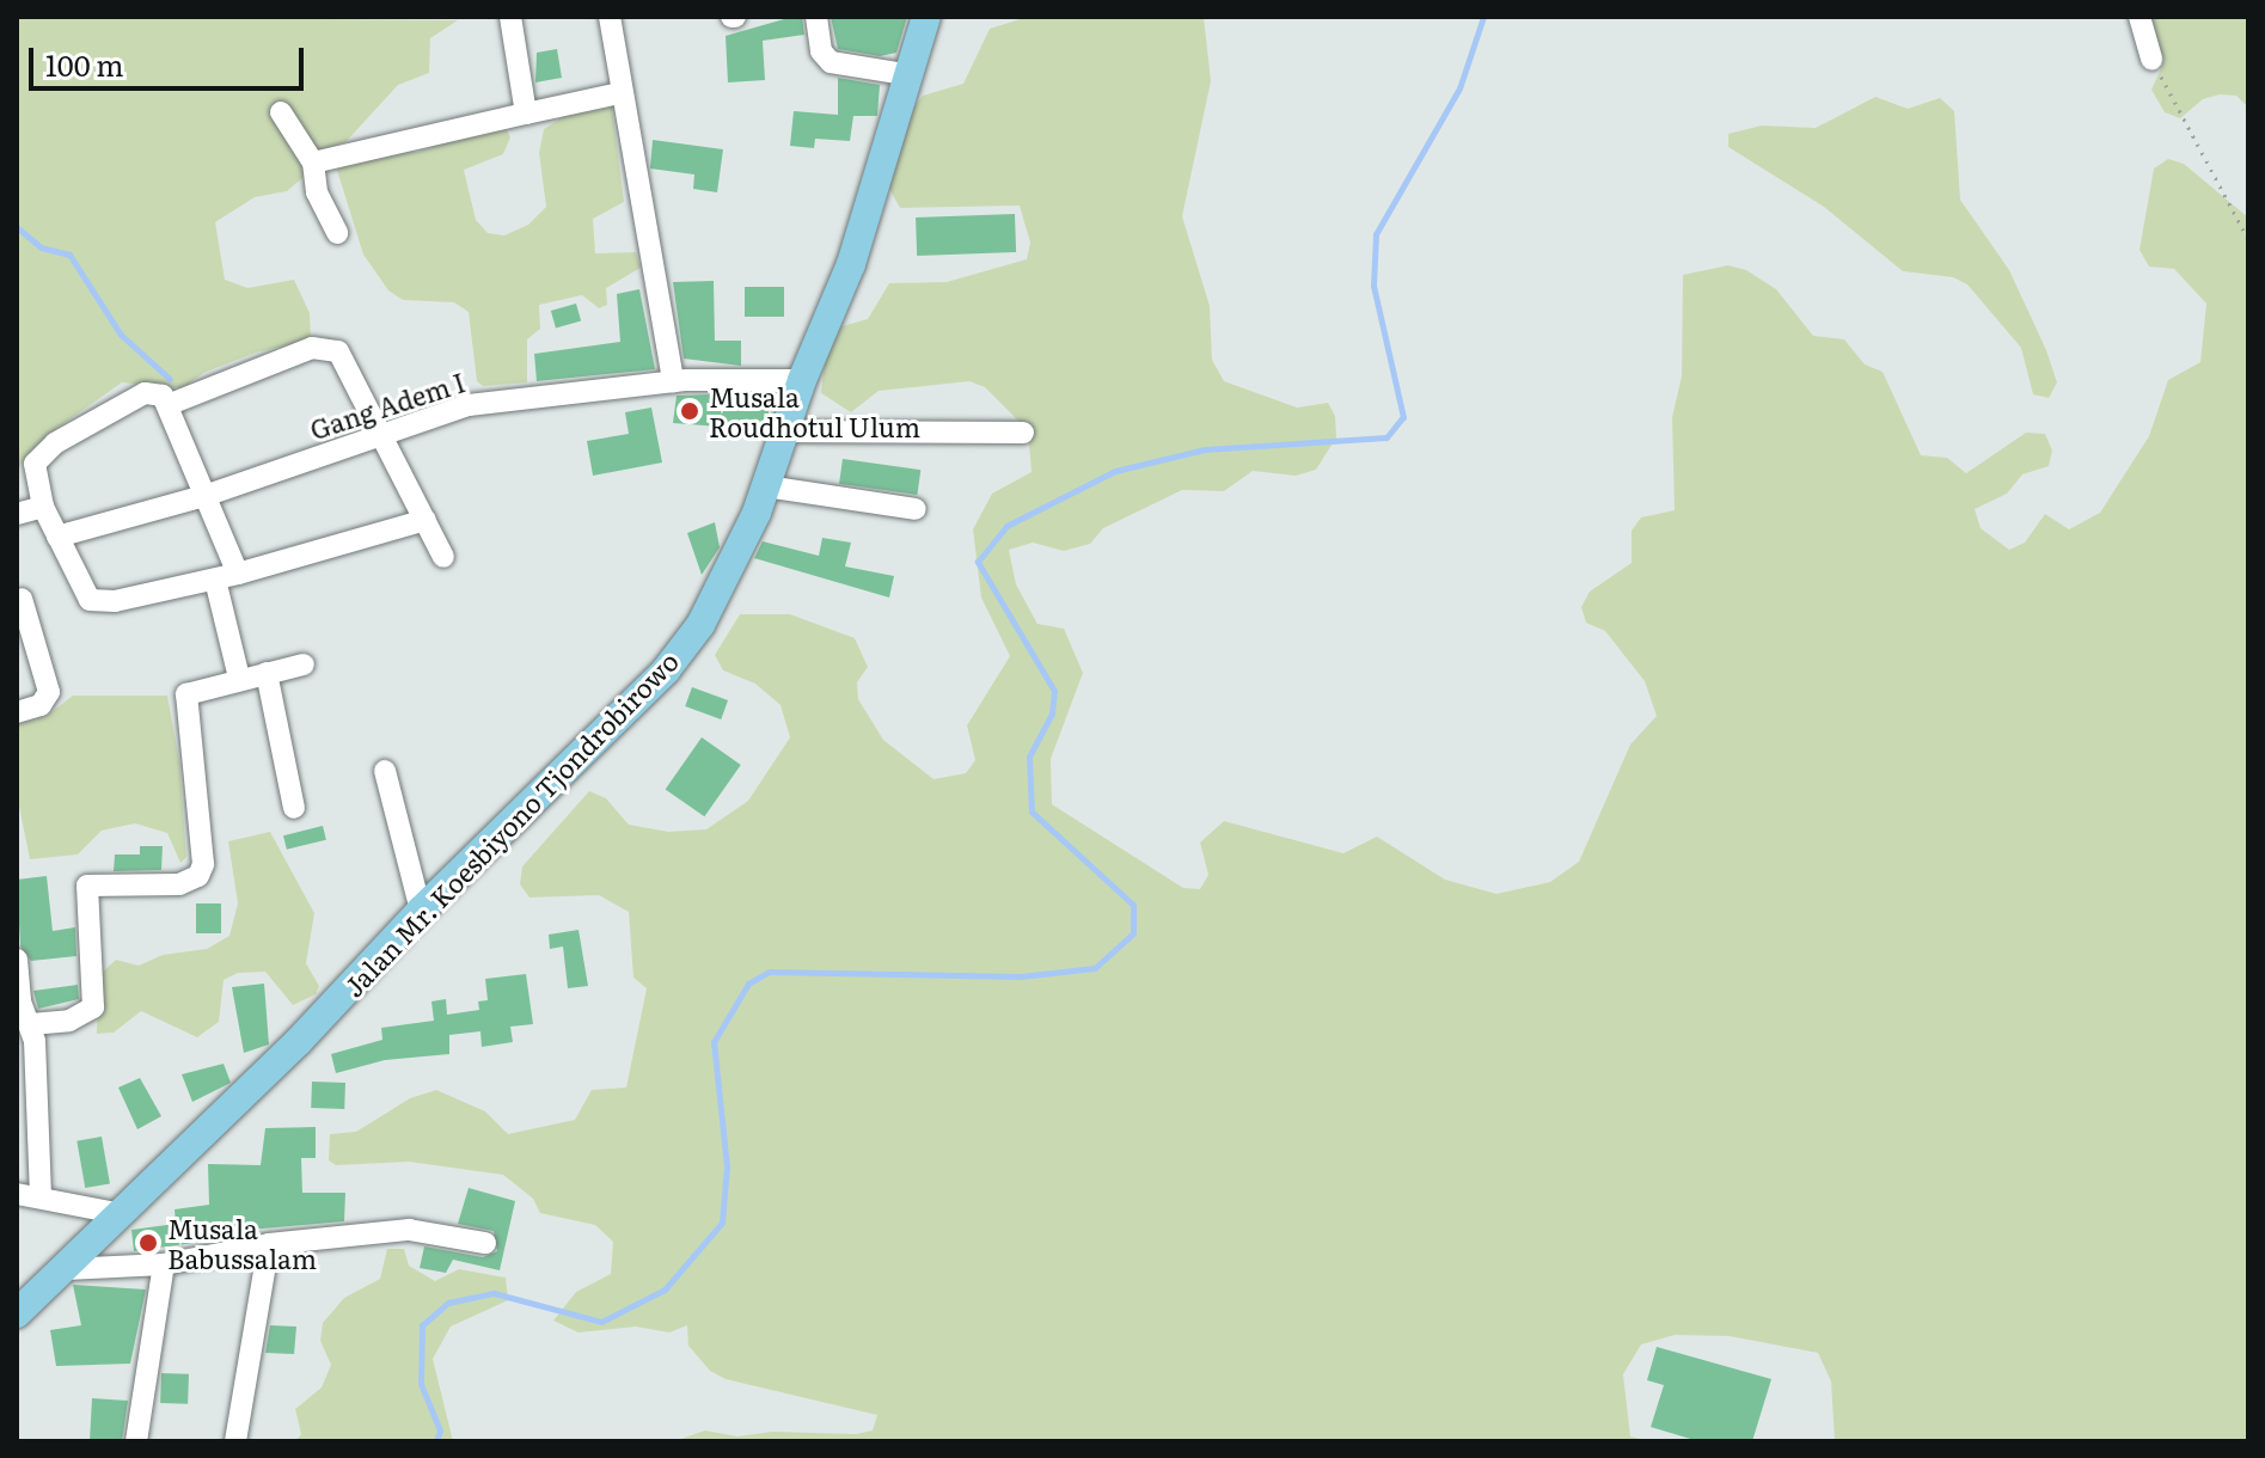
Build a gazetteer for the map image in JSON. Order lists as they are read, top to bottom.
{
  "streets": {
    "main road": ["Jalan Mr. Koesbiyono Tjondrobirowo"],
    "street": ["Gang Adem I"]
  },
  "crossings": [
    ["Gang Adem I", "Jalan Mr. Koesbiyono Tjondrobirowo"]
  ],
  "places": ["Musala Roudhotul Ulum", "Musala Babussalam"],
  "scale_bar": "100 m"
}
